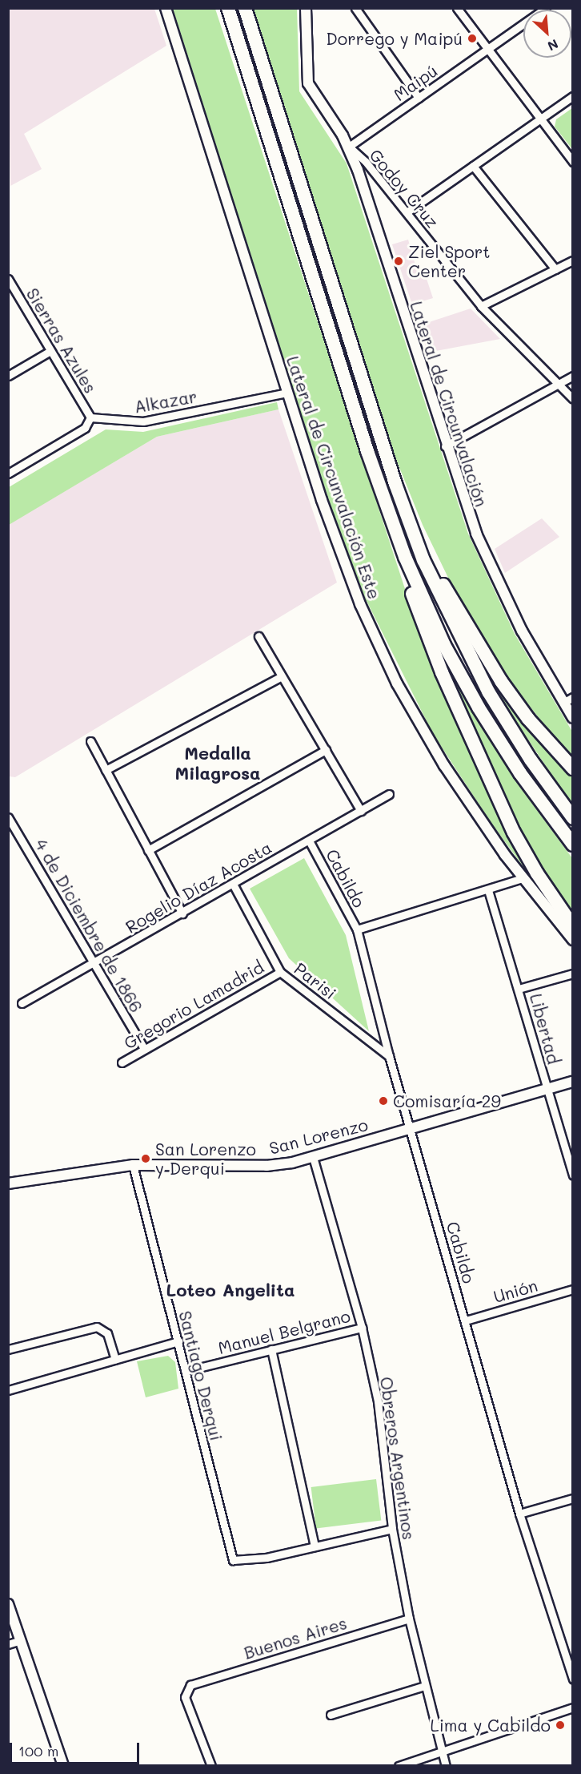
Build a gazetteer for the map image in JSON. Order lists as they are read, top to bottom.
{
  "streets": {
    "street": [
      "Maipú",
      "Godoy Cruz",
      "Sierras Azules",
      "Alkazar",
      "Lateral de Circunvalación",
      "Lateral de Circunvalación Este",
      "Cabildo",
      "Rogelio Díaz Acosta",
      "4 de Diciembre de 1866",
      "Parisi",
      "Gregorio Lamadrid",
      "Libertad",
      "San Lorenzo",
      "Unión",
      "Manuel Belgrano",
      "Santiago Derqui",
      "Obreros Argentinos",
      "Buenos Aires"
    ]
  },
  "crossings": [
    ["Maipú", "Godoy Cruz"],
    ["Maipú", "Lateral de Circunvalación"],
    ["Godoy Cruz", "Lateral de Circunvalación"],
    ["Sierras Azules", "Alkazar"],
    ["Alkazar", "Lateral de Circunvalación Este"],
    ["Cabildo", "Rogelio Díaz Acosta"],
    ["Cabildo", "Parisi"],
    ["Cabildo", "San Lorenzo"],
    ["Cabildo", "Unión"],
    ["Rogelio Díaz Acosta", "4 de Diciembre de 1866"],
    ["Rogelio Díaz Acosta", "Parisi"],
    ["4 de Diciembre de 1866", "Gregorio Lamadrid"],
    ["Parisi", "Gregorio Lamadrid"],
    ["Libertad", "San Lorenzo"],
    ["San Lorenzo", "Santiago Derqui"],
    ["San Lorenzo", "Obreros Argentinos"],
    ["Manuel Belgrano", "Santiago Derqui"],
    ["Manuel Belgrano", "Obreros Argentinos"],
    ["Obreros Argentinos", "Buenos Aires"]
  ],
  "districts": ["Medalla Milagrosa", "Loteo Angelita"],
  "places": [
    "Dorrego y Maipú",
    "Ziel Sport Center",
    "Comisaría 29",
    "San Lorenzo y Derqui",
    "Lima y Cabildo"
  ],
  "scale_bar": "100 m",
  "north": "bottom right"
}
